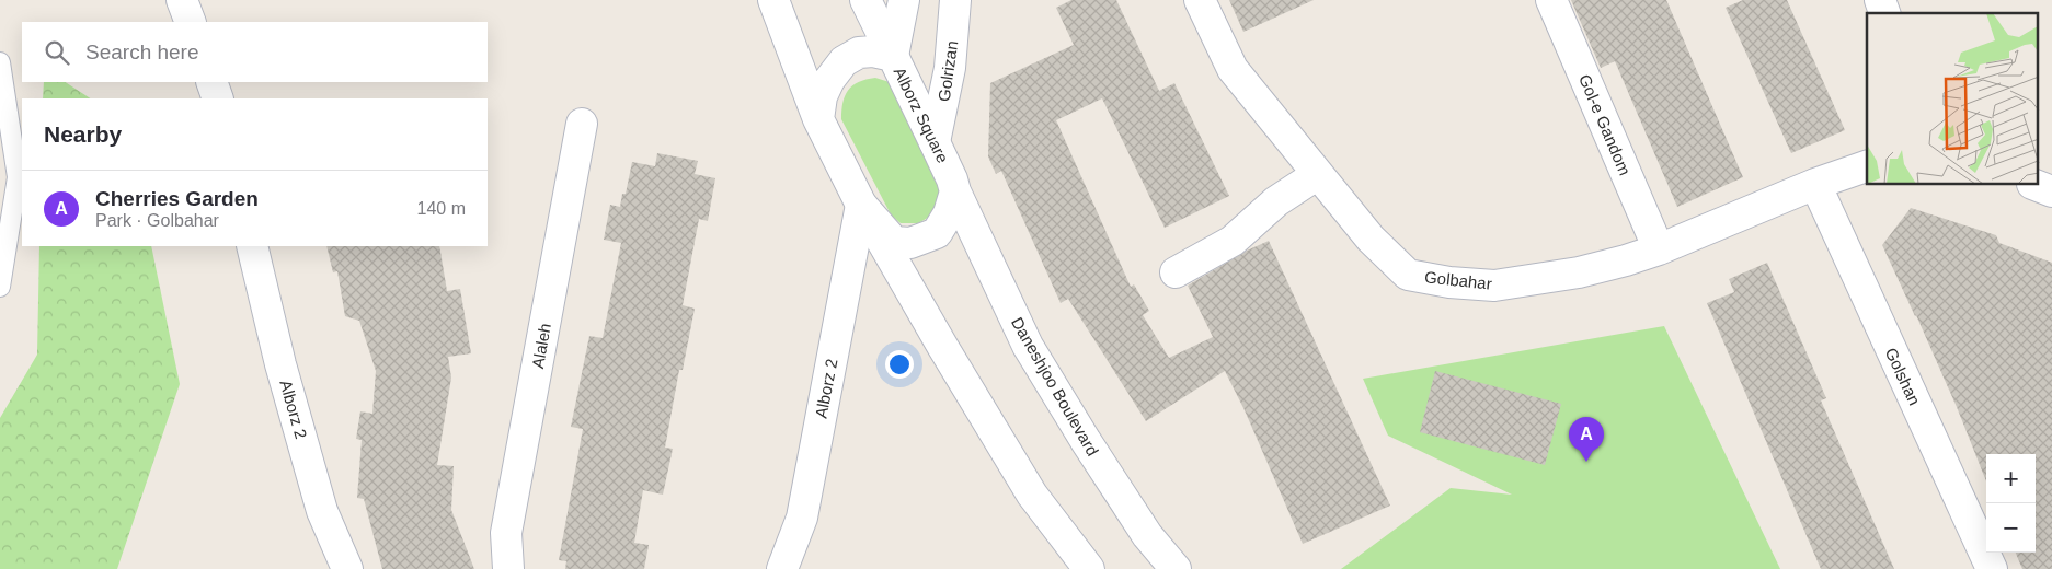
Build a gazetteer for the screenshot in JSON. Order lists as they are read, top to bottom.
{
  "streets": {
    "street": [
      "Golrizan",
      "Alborz Square",
      "Gol-e Gandom",
      "Golbahar",
      "Alaleh",
      "Golshan",
      "Daneshjoo Boulevard",
      "Alborz 2"
    ]
  },
  "crossings": [
    ["Golrizan", "Alborz Square"],
    ["Alborz Square", "Daneshjoo Boulevard"],
    ["Gol-e Gandom", "Golbahar"],
    ["Golbahar", "Golshan"]
  ],
  "page": {
    "search": "Search here",
    "heading": "Nearby",
    "list": [
      {
        "mark": "A",
        "name": "Cherries Garden",
        "note": "Park · Golbahar",
        "value": "140 m"
      }
    ],
    "pins": "A",
    "map_buttons": ["+", "−"]
  }
}
